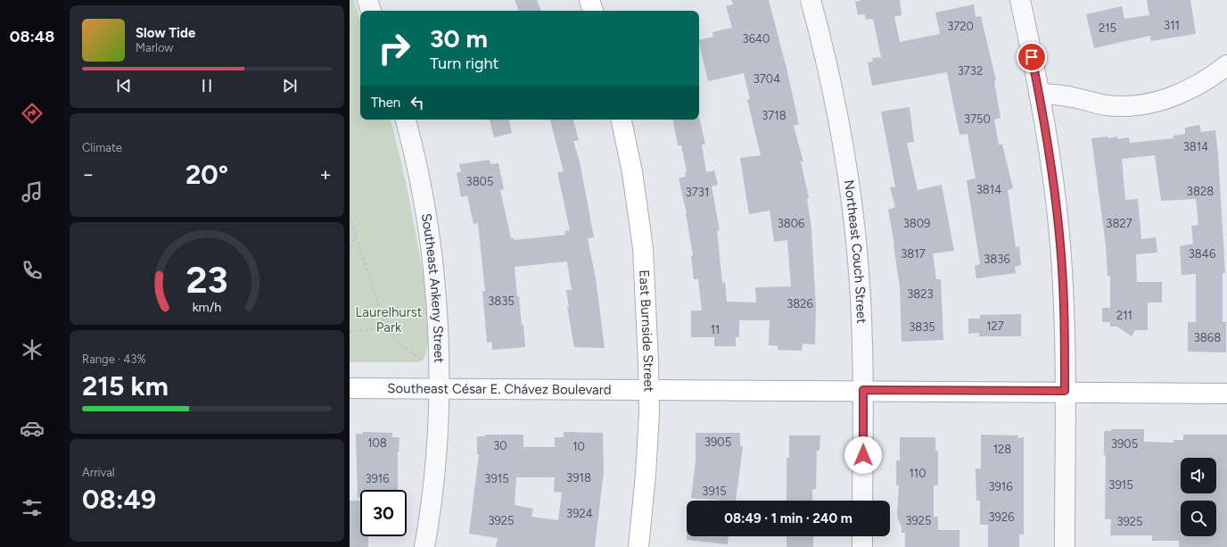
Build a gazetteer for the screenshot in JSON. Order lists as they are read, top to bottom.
{
  "streets": {
    "main road": ["East Burnside Street", "Southeast César E. Chávez Boulevard"],
    "street": ["Northeast Couch Street", "Southeast Ankeny Street"]
  },
  "crossings": [
    ["Northeast Couch Street", "Southeast César E. Chávez Boulevard"],
    ["Southeast Ankeny Street", "Southeast César E. Chávez Boulevard"],
    ["East Burnside Street", "Southeast César E. Chávez Boulevard"]
  ],
  "parks": ["Laurelhurst Park"],
  "house_numbers": [
    "311",
    "3720",
    "215",
    "3640",
    "3732",
    "3704",
    "3718",
    "3750",
    "3814",
    "3805",
    "3814",
    "3828",
    "3731",
    "3806",
    "3809",
    "3827",
    "3817",
    "3846",
    "3836",
    "3823",
    "3835",
    "3826",
    "211",
    "127",
    "3835",
    "11",
    "3868",
    "3905",
    "108",
    "3905",
    "30",
    "10",
    "128",
    "110",
    "3918",
    "3916",
    "3915",
    "3915",
    "3916",
    "3915",
    "3924",
    "3926",
    "3925",
    "3925",
    "3925"
  ],
  "page": {
    "tabs": "08:48",
    "turn": ["30 m", "Turn right"],
    "song": ["Slow Tide", "Marlow"],
    "then": "Then",
    "tile": [
      "Climate",
      ["Range · 43%", "215 km"],
      ["Arrival", "08:49"]
    ],
    "heat": ["−", "20°", "+"],
    "limit": "30",
    "trip": "08:49 · 1 min · 240 m",
    "gauge": ["23", "km/h"]
  }
}
